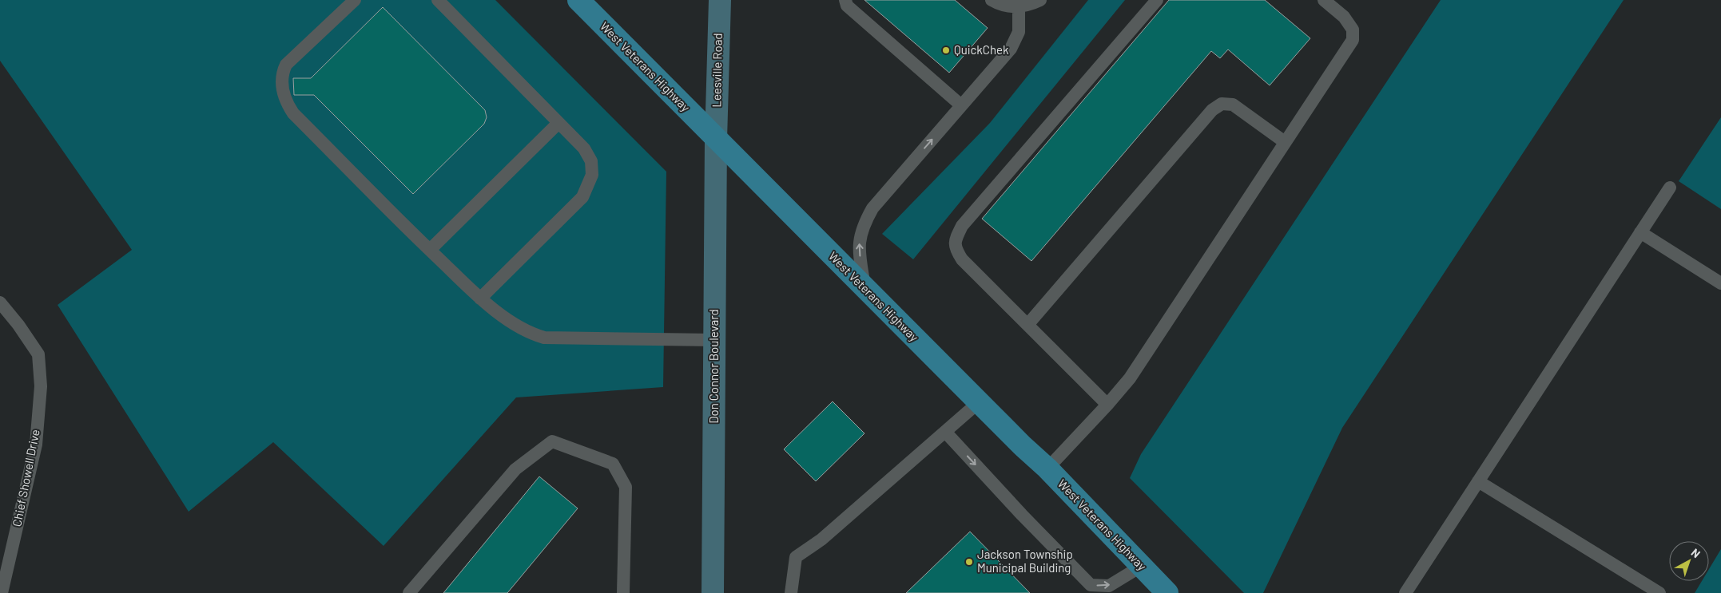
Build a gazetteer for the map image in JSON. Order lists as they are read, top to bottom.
{
  "streets": {
    "main road": ["West Veterans Highway"],
    "street": ["Leesville Road", "Don Connor Boulevard"],
    "lane": ["Chief Showell Drive"]
  },
  "crossings": [
    ["West Veterans Highway", "Leesville Road"],
    ["West Veterans Highway", "Don Connor Boulevard"],
    ["Leesville Road", "Don Connor Boulevard"]
  ],
  "places": ["QuickChek", "Jackson Township Municipal Building"],
  "north": "top right"
}
